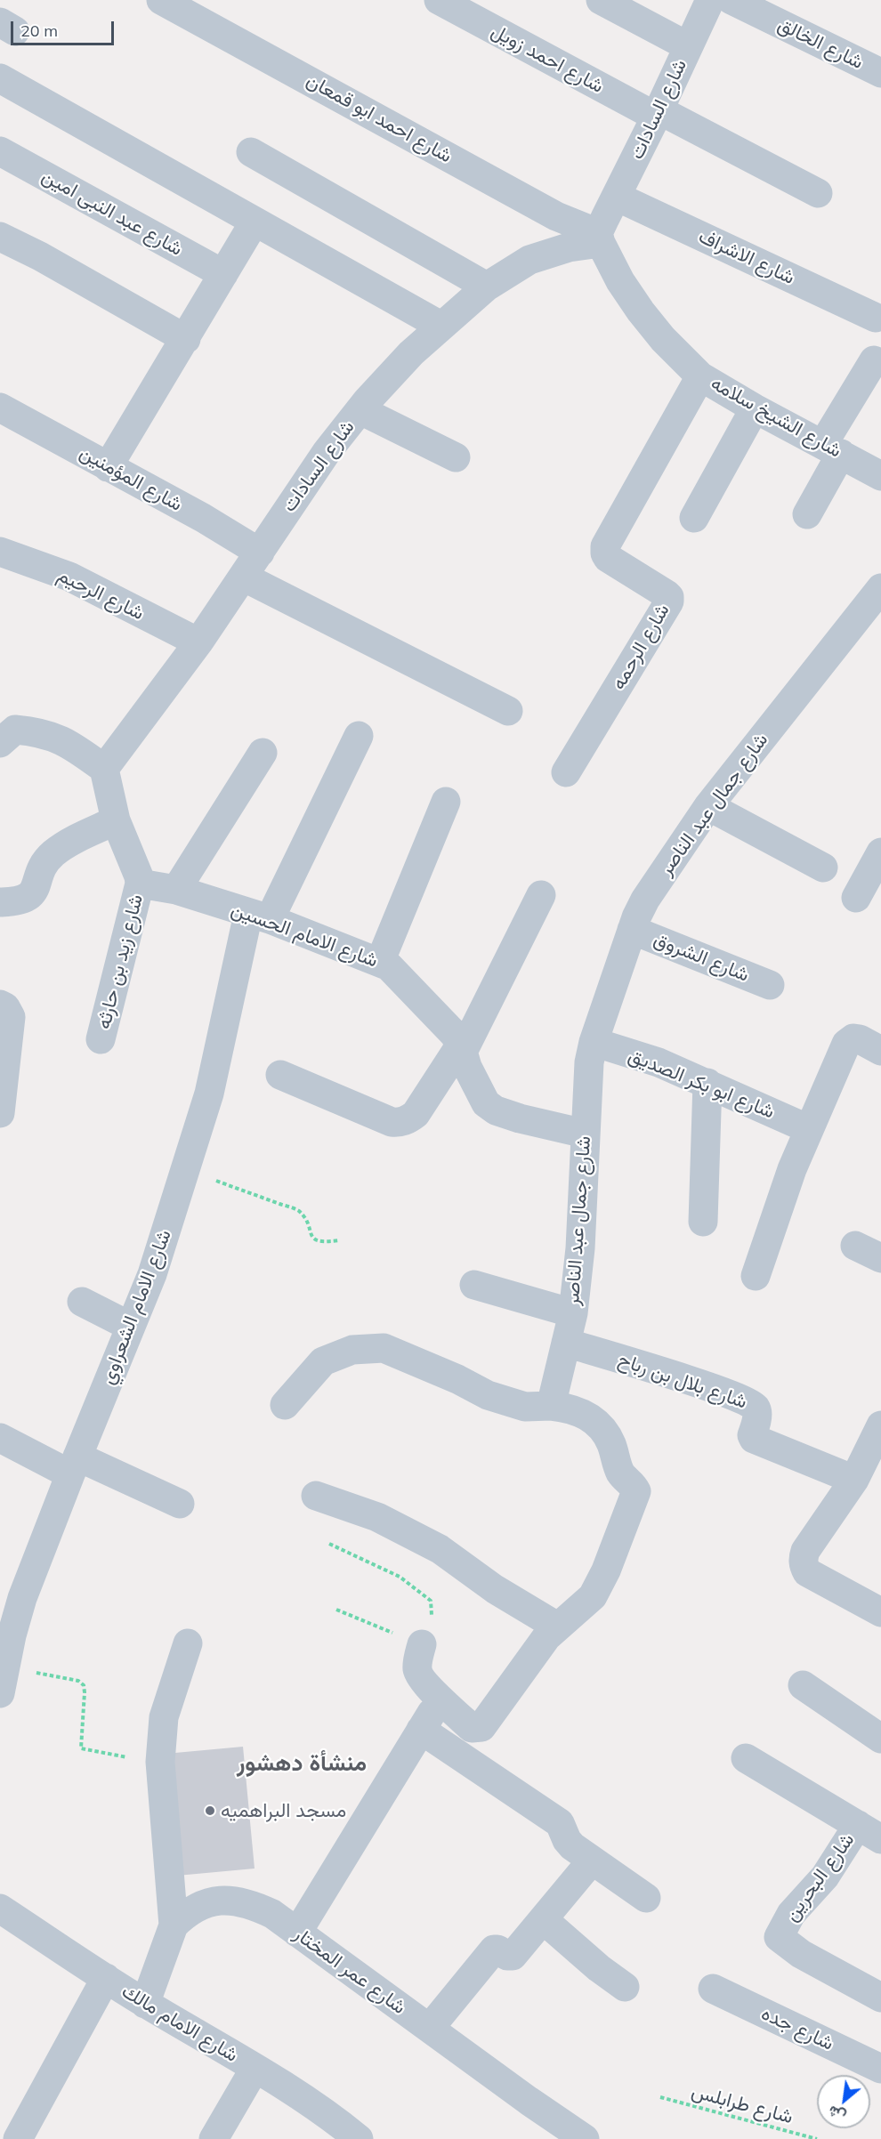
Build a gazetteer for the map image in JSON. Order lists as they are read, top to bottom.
{
  "streets": {
    "street": [
      "شارع الخالق",
      "شارع احمد زويل",
      "شارع السادات",
      "شارع احمد ابو قمعان",
      "شارع عبد النبى امين",
      "شارع الاشراف",
      "شارع الشيخ سلامه",
      "شارع المؤمنين",
      "شارع الرحيم",
      "شارع الرحمه",
      "شارع جمال عبد الناصر",
      "شارع الامام الحسين",
      "شارع الشروق",
      "شارع زيد بن حارثه",
      "شارع ابو بكر الصديق",
      "شارع الامام الشعراوي",
      "شارع بلال بن رباح",
      "شارع البحرين",
      "شارع عمر المختار",
      "شارع الامام مالك",
      "شارع جده"
    ],
    "path": ["شارع طرابلس"]
  },
  "crossings": [
    ["شارع احمد زويل", "شارع السادات"],
    ["شارع السادات", "شارع احمد ابو قمعان"],
    ["شارع السادات", "شارع الاشراف"],
    ["شارع السادات", "شارع الشيخ سلامه"],
    ["شارع السادات", "شارع المؤمنين"],
    ["شارع السادات", "شارع الرحيم"],
    ["شارع احمد ابو قمعان", "شارع الاشراف"],
    ["شارع احمد ابو قمعان", "شارع الشيخ سلامه"],
    ["شارع الاشراف", "شارع الشيخ سلامه"],
    ["شارع الشيخ سلامه", "شارع الرحمه"],
    ["شارع جمال عبد الناصر", "شارع الامام الحسين"],
    ["شارع جمال عبد الناصر", "شارع الشروق"],
    ["شارع جمال عبد الناصر", "شارع ابو بكر الصديق"],
    ["شارع جمال عبد الناصر", "شارع بلال بن رباح"],
    ["شارع الامام الحسين", "شارع زيد بن حارثه"],
    ["شارع الامام الحسين", "شارع الامام الشعراوي"]
  ],
  "districts": ["منشأة دهشور"],
  "places": ["مسجد البراهميه"],
  "scale_bar": "20 m",
  "north": "bottom left"
}
